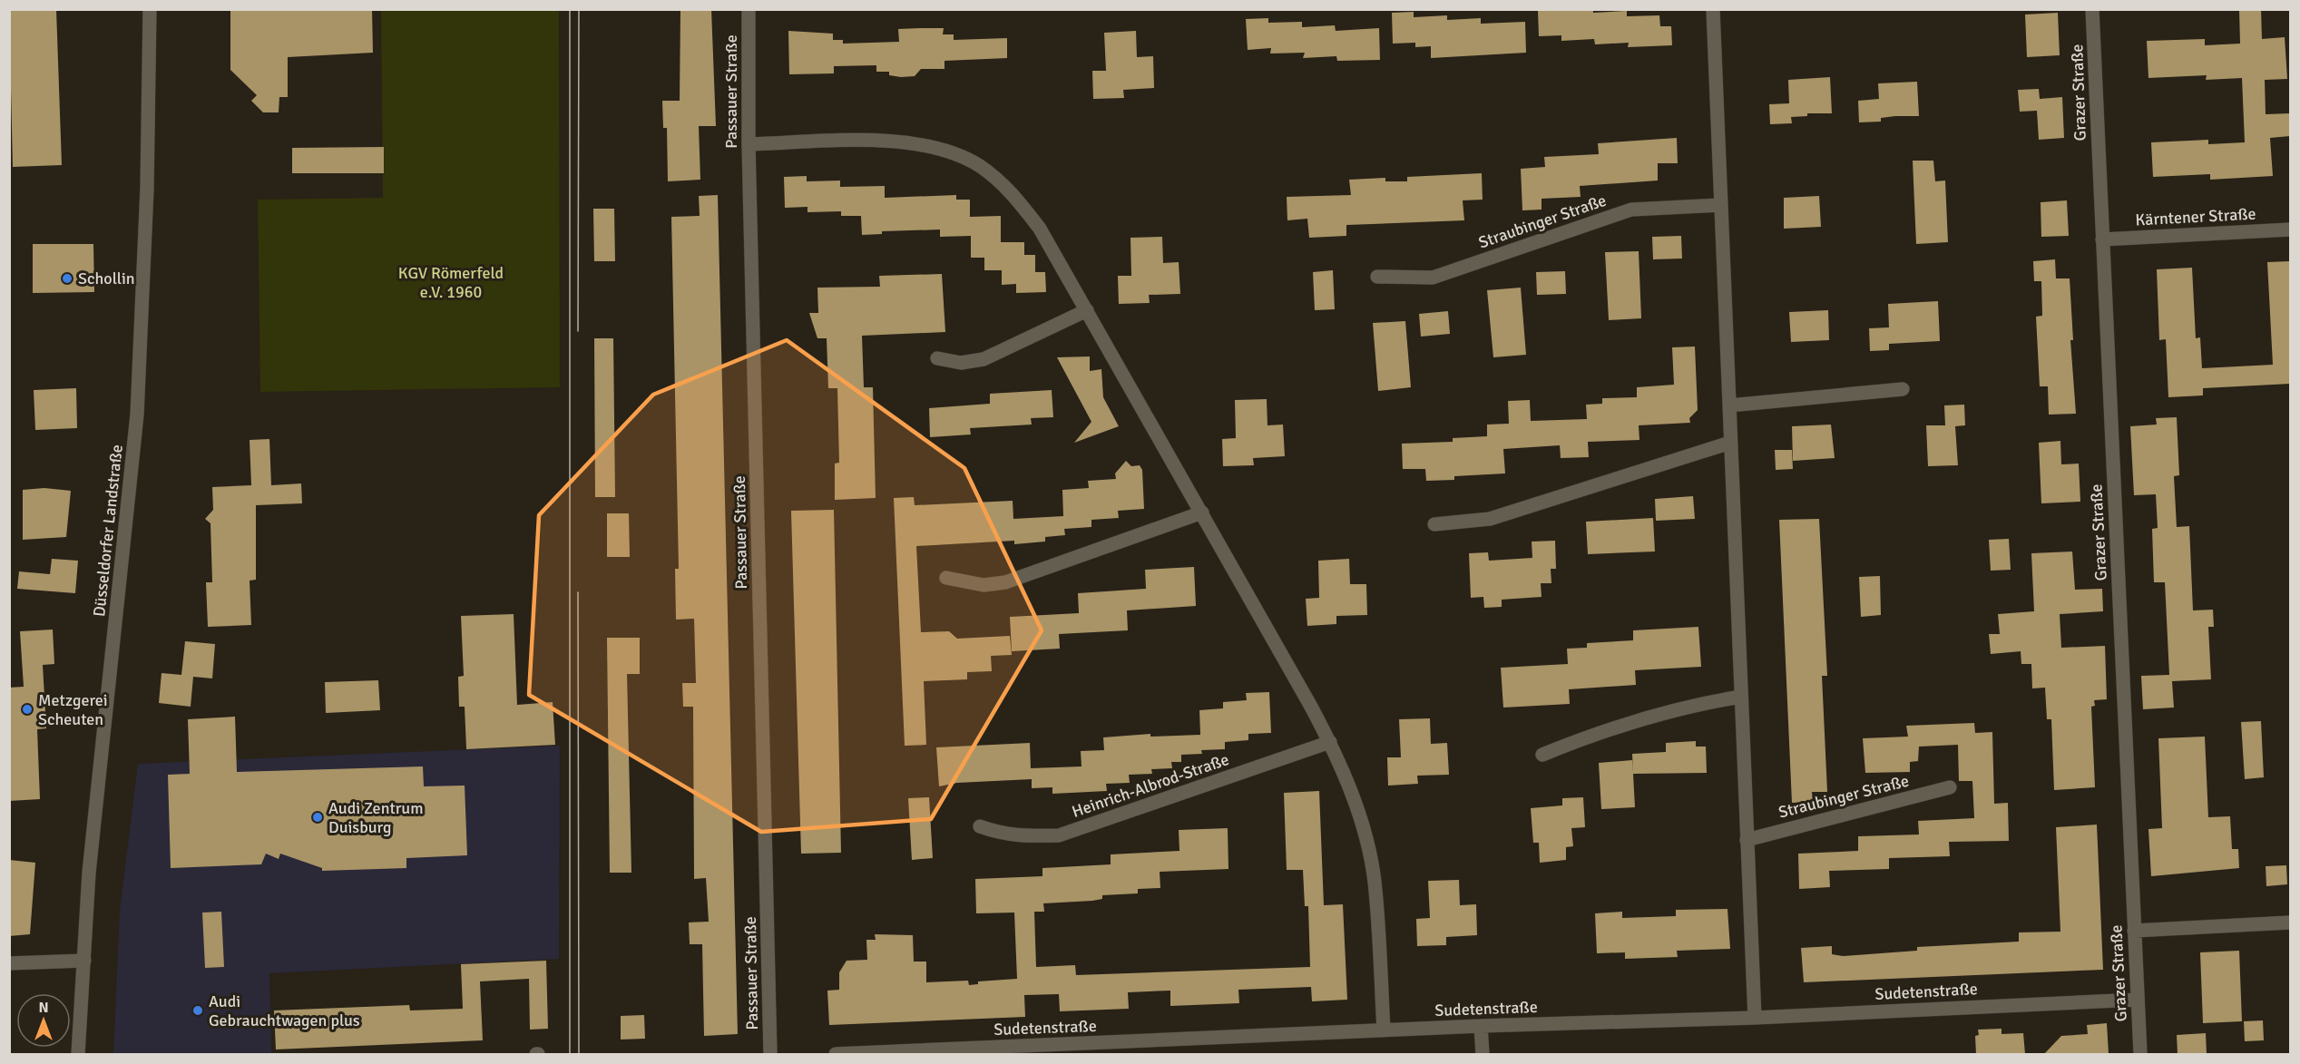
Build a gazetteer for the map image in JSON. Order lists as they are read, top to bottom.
{
  "streets": {
    "street": [
      "Passauer Straße",
      "Grazer Straße",
      "Kärntener Straße",
      "Straubinger Straße",
      "Düsseldorfer Landstraße",
      "Heinrich-Albrod-Straße",
      "Sudetenstraße"
    ]
  },
  "crossings": [
    ["Grazer Straße", "Kärntener Straße"],
    ["Grazer Straße", "Sudetenstraße"]
  ],
  "parks": ["KGV Römerfeld e.V. 1960"],
  "places": [
    "Schollin",
    "Metzgerei Scheuten",
    "Audi Zentrum Duisburg",
    "Audi Gebrauchtwagen plus"
  ],
  "north": "top"
}
